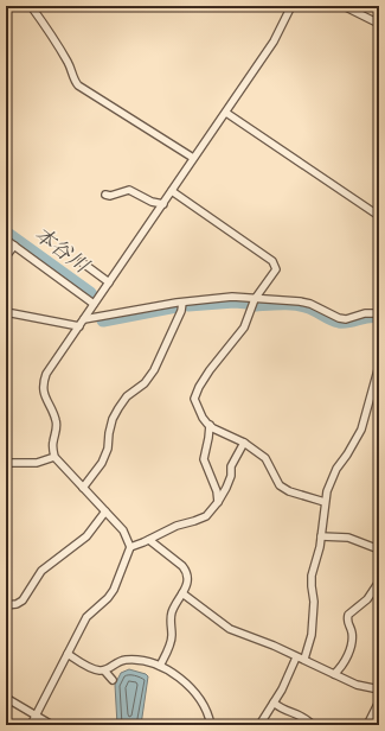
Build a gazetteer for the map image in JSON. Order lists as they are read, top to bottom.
{
  "water": ["本谷川"]
}
